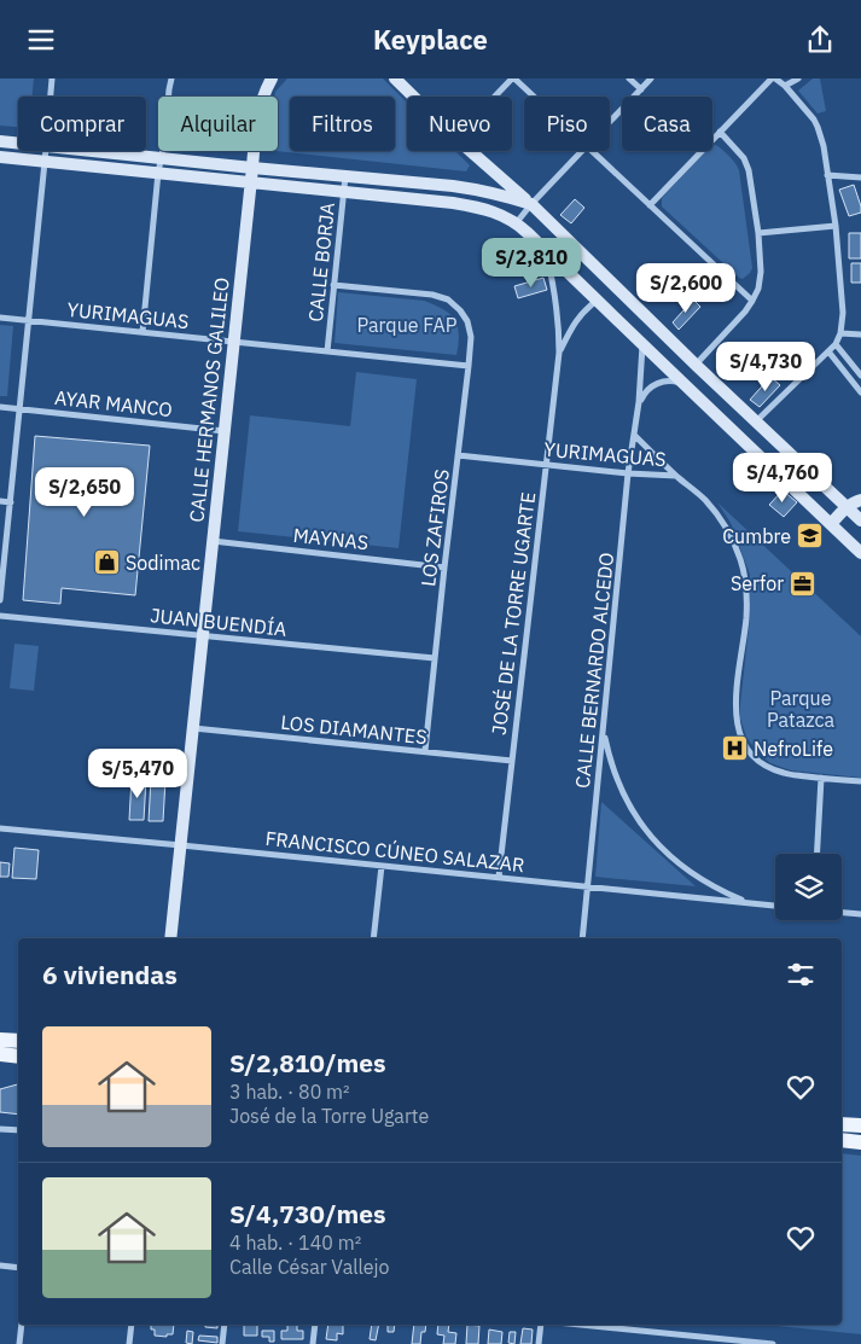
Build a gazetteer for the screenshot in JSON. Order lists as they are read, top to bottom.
{
  "streets": {
    "main road": ["CALLE HERMANOS GALILEO"],
    "street": [
      "CALLE BORJA",
      "YURIMAGUAS",
      "AYAR MANCO",
      "LOS ZAFIROS",
      "MAYNAS",
      "JOSÉ DE LA TORRE UGARTE",
      "JUAN BUENDÍA",
      "CALLE BERNARDO ALCEDO",
      "LOS DIAMANTES",
      "FRANCISCO CÚNEO SALAZAR"
    ]
  },
  "crossings": [
    ["CALLE BORJA", "YURIMAGUAS"],
    ["CALLE BORJA", "LOS ZAFIROS"],
    ["YURIMAGUAS", "CALLE HERMANOS GALILEO"],
    ["YURIMAGUAS", "LOS ZAFIROS"],
    ["YURIMAGUAS", "JOSÉ DE LA TORRE UGARTE"],
    ["YURIMAGUAS", "CALLE BERNARDO ALCEDO"],
    ["CALLE HERMANOS GALILEO", "AYAR MANCO"],
    ["CALLE HERMANOS GALILEO", "MAYNAS"],
    ["CALLE HERMANOS GALILEO", "JUAN BUENDÍA"],
    ["CALLE HERMANOS GALILEO", "LOS DIAMANTES"],
    ["CALLE HERMANOS GALILEO", "FRANCISCO CÚNEO SALAZAR"],
    ["LOS ZAFIROS", "MAYNAS"],
    ["LOS ZAFIROS", "JUAN BUENDÍA"],
    ["LOS ZAFIROS", "LOS DIAMANTES"],
    ["JOSÉ DE LA TORRE UGARTE", "LOS DIAMANTES"],
    ["JOSÉ DE LA TORRE UGARTE", "FRANCISCO CÚNEO SALAZAR"],
    ["CALLE BERNARDO ALCEDO", "FRANCISCO CÚNEO SALAZAR"]
  ],
  "parks": ["Parque FAP", "Parque Patazca"],
  "places": {
    "school or university": ["Cumbre"],
    "shop": ["Sodimac"],
    "office": ["Serfor"],
    "hospital": ["NefroLife"]
  },
  "page": {
    "header": "Keyplace",
    "chip": [
      "Comprar",
      "Alquilar",
      "Filtros",
      "Nuevo",
      "Piso",
      "Casa"
    ],
    "price": [
      "S/2,810",
      "S/2,600",
      "S/4,730",
      "S/4,760",
      "S/2,650",
      "S/5,470"
    ],
    "heading": "6 viviendas",
    "list": [
      {
        "name": "S/2,810/mes",
        "note": "3 hab. · 80 m² · José de la Torre Ugarte"
      },
      {
        "name": "S/4,730/mes",
        "note": "4 hab. · 140 m² · Calle César Vallejo"
      }
    ]
  }
}
